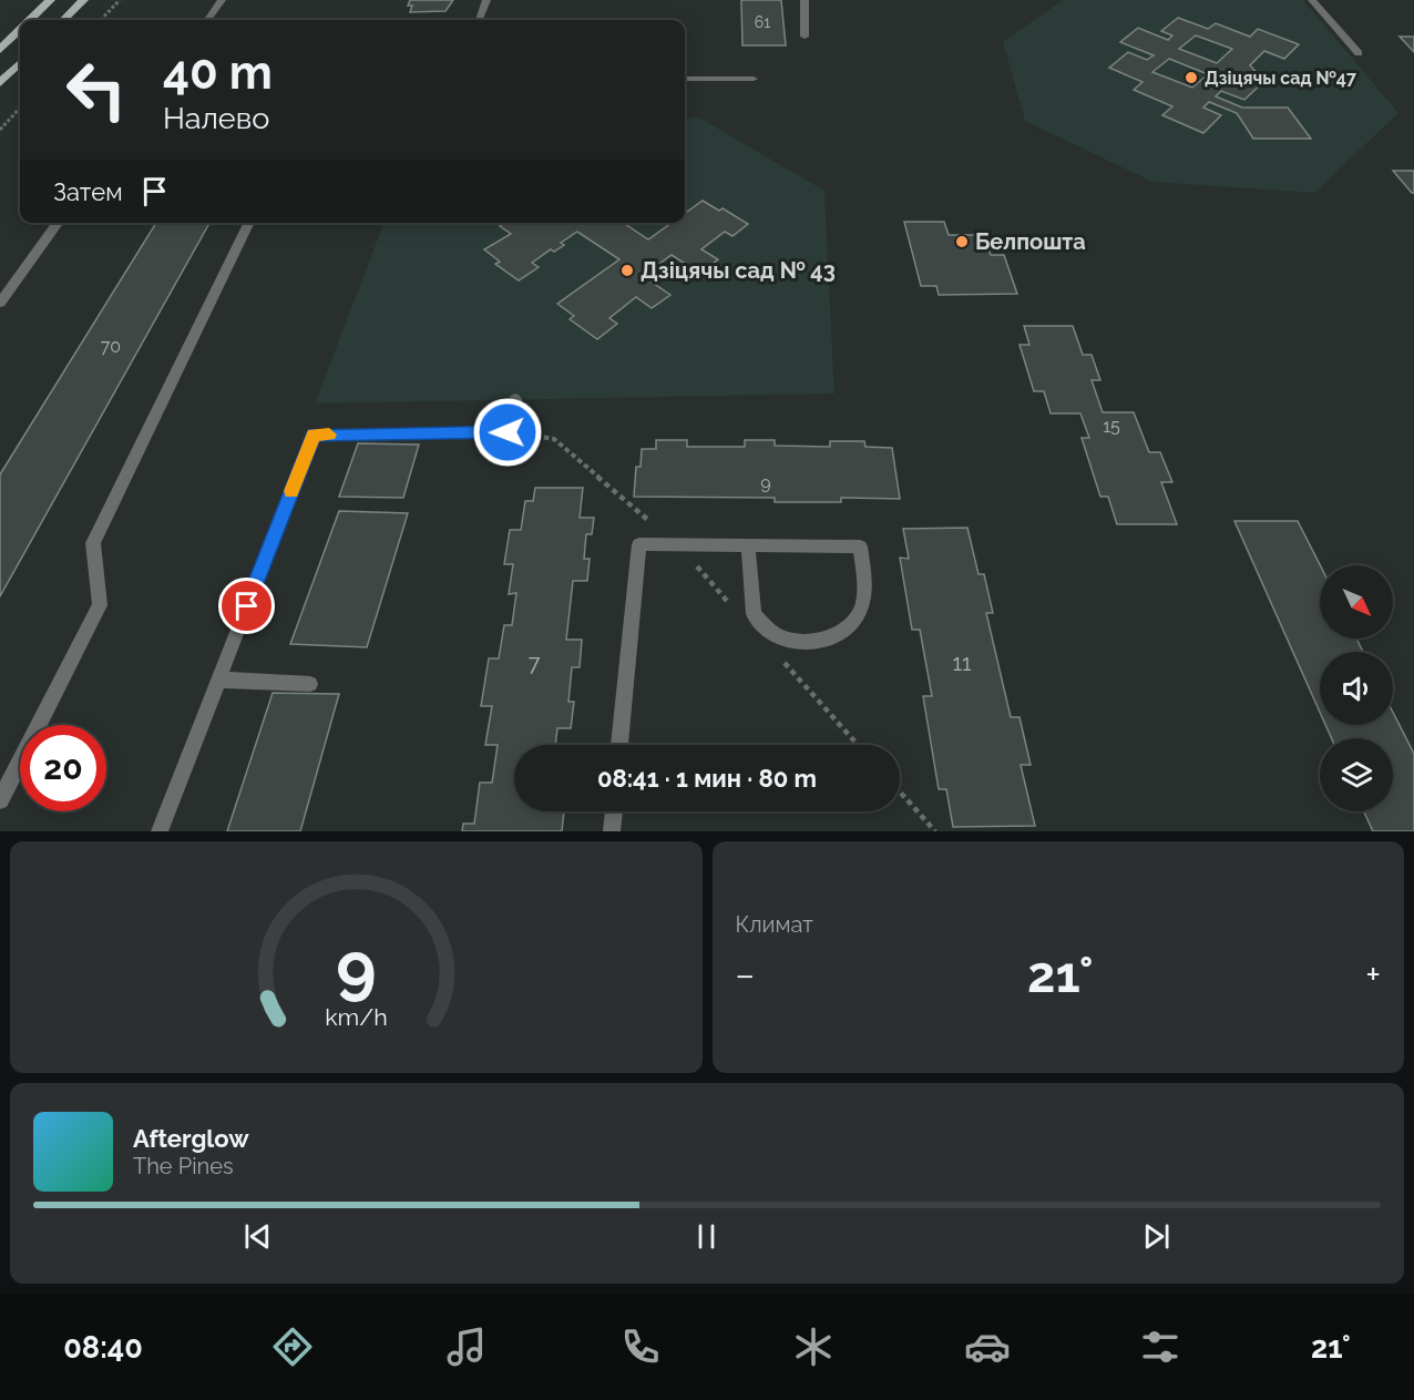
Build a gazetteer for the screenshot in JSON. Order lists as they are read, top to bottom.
{
  "places": ["Дзіцячы сад №47", "Белпошта", "Дзіцячы сад № 43"],
  "house_numbers": [
    "61",
    "70",
    "15",
    "9",
    "7",
    "11"
  ],
  "north": "bottom right",
  "page": {
    "turn": ["40 m", "Налево"],
    "then": "Затем",
    "limit": "20",
    "trip": "08:41 · 1 мин · 80 m",
    "tile": "Климат",
    "heat": ["−", "21°", "+"],
    "song": ["Afterglow", "The Pines"],
    "tabs": ["08:40", "21°"],
    "gauge": ["9", "km/h"]
  }
}
